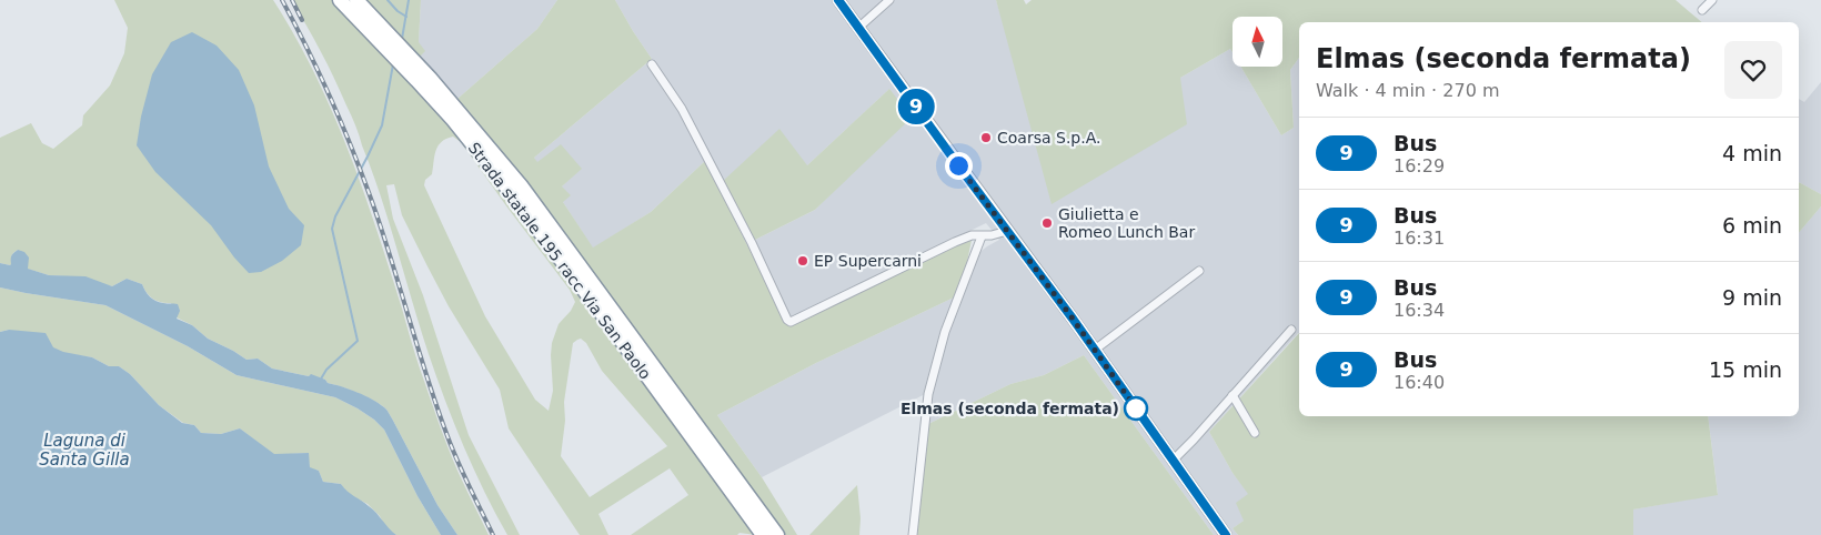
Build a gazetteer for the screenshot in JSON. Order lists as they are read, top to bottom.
{
  "streets": {
    "highway": ["Strada statale 195 racc Via San Paolo"]
  },
  "water": ["Laguna di Santa Gilla"],
  "places": [
    "Coarsa S.p.A.",
    "Giulietta e Romeo Lunch Bar",
    "EP Supercarni",
    "Elmas (seconda fermata)"
  ],
  "lines": ["bus line 9"],
  "north": "top",
  "page": {
    "on_map": "9",
    "heading": ["Elmas (seconda fermata)", "Walk · 4 min · 270 m"],
    "list": [
      {
        "mark": "9",
        "name": "Bus",
        "note": "16:29",
        "value": "4 min"
      },
      {
        "mark": "9",
        "name": "Bus",
        "note": "16:31",
        "value": "6 min"
      },
      {
        "mark": "9",
        "name": "Bus",
        "note": "16:34",
        "value": "9 min"
      },
      {
        "mark": "9",
        "name": "Bus",
        "note": "16:40",
        "value": "15 min"
      }
    ]
  }
}
